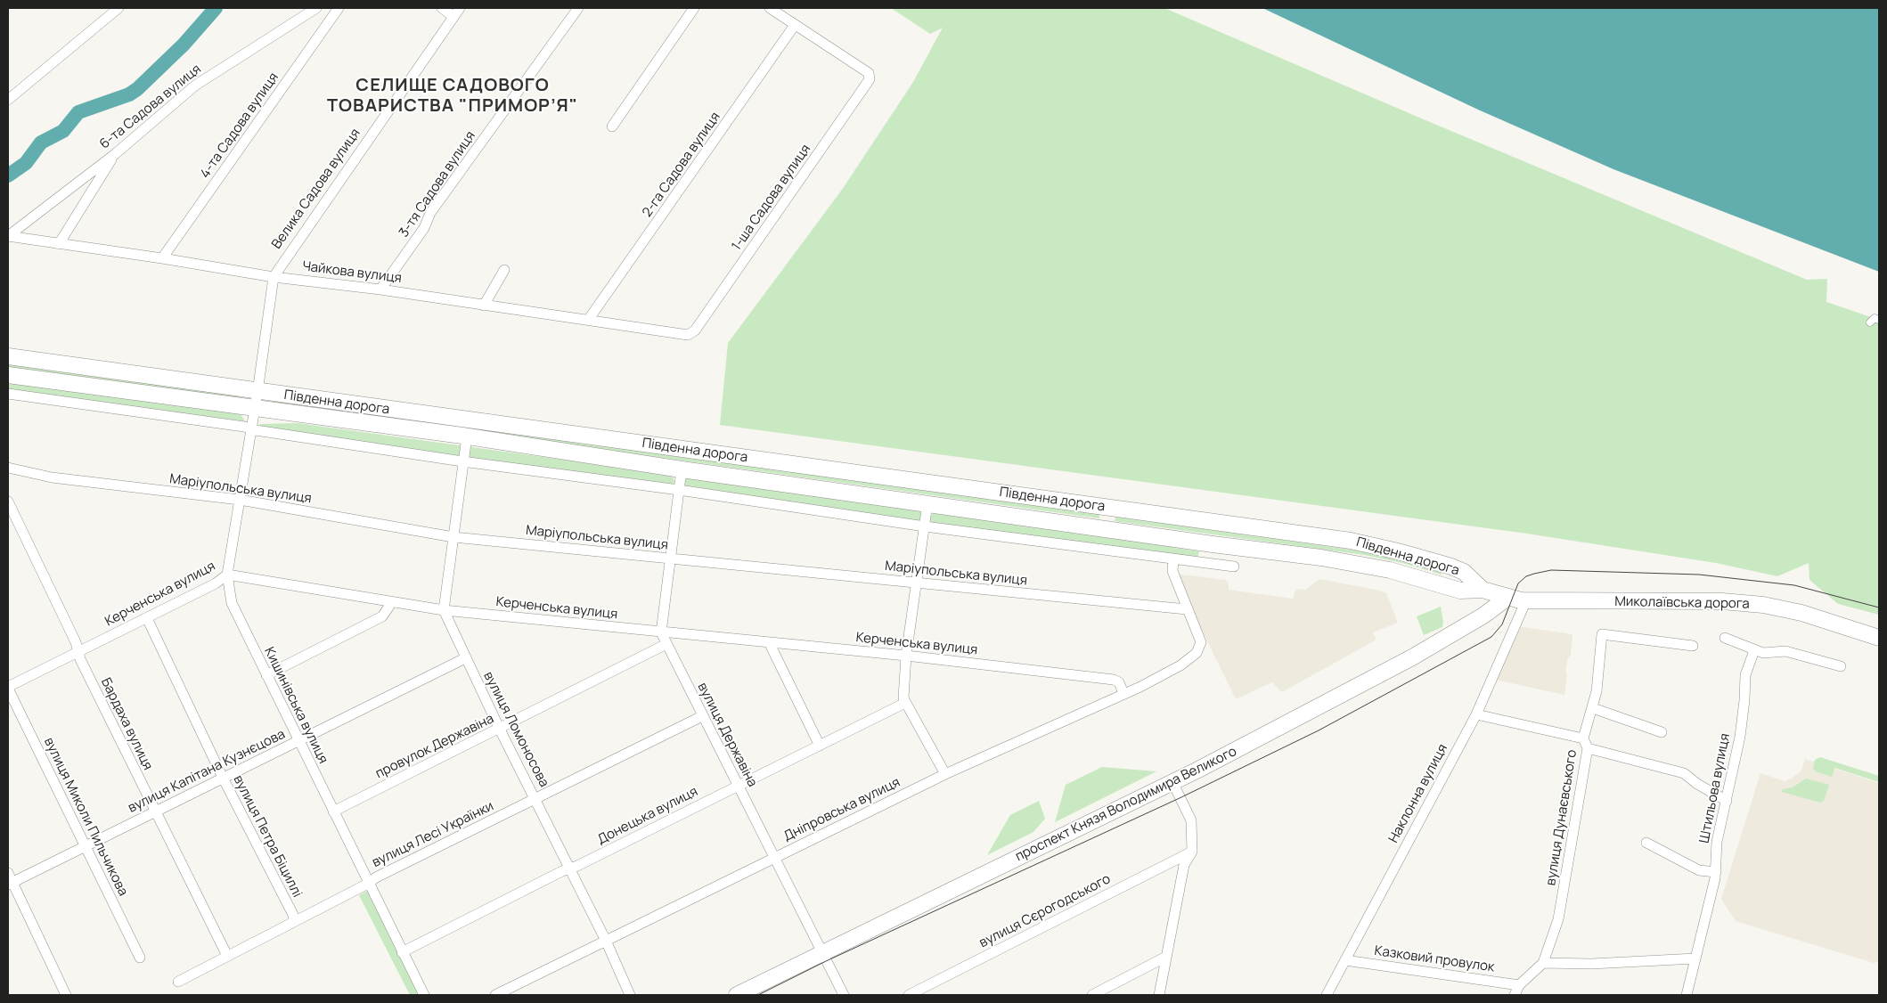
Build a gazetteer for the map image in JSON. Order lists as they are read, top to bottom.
{
  "streets": {
    "main road": ["Південна дорога", "Миколаївська дорога", "проспект Князя Володимира Великого"],
    "street": [
      "6-та Садова вулиця",
      "4-та Садова вулиця",
      "2-га Садова вулиця",
      "3-тя Садова вулиця",
      "Велика Садова вулиця",
      "1-ша Садова вулиця",
      "Чайкова вулиця",
      "Маріупольська вулиця",
      "Керченська вулиця",
      "Кишинівська вулиця",
      "Бардаха вулиця",
      "вулиця Ломоносова",
      "вулиця Державіна",
      "провулок Державіна",
      "вулиця Капітана Кузнєцова",
      "Штильова вулиця",
      "Наклонна вулиця",
      "Дніпровська вулиця",
      "Донецька вулиця",
      "вулиця Миколи Пильчикова",
      "вулиця Дунаєвського",
      "вулиця Лесі Українки",
      "вулиця Петра Біциллі",
      "вулиця Сєрогодського",
      "Казковий провулок"
    ]
  },
  "crossings": [
    ["6-та Садова вулиця", "Чайкова вулиця"],
    ["4-та Садова вулиця", "Чайкова вулиця"],
    ["2-га Садова вулиця", "1-ша Садова вулиця"],
    ["2-га Садова вулиця", "Чайкова вулиця"],
    ["3-тя Садова вулиця", "Чайкова вулиця"],
    ["Велика Садова вулиця", "Чайкова вулиця"],
    ["Велика Садова вулиця", "Південна дорога"],
    ["Велика Садова вулиця", "Кишинівська вулиця"],
    ["1-ша Садова вулиця", "Чайкова вулиця"],
    ["Південна дорога", "Миколаївська дорога"],
    ["Південна дорога", "Кишинівська вулиця"],
    ["Маріупольська вулиця", "Кишинівська вулиця"],
    ["Маріупольська вулиця", "Дніпровська вулиця"],
    ["Керченська вулиця", "Кишинівська вулиця"],
    ["Керченська вулиця", "Бардаха вулиця"],
    ["Керченська вулиця", "вулиця Ломоносова"],
    ["Керченська вулиця", "вулиця Державіна"],
    ["Керченська вулиця", "Дніпровська вулиця"],
    ["Керченська вулиця", "вулиця Миколи Пильчикова"],
    ["Керченська вулиця", "вулиця Петра Біциллі"],
    ["Миколаївська дорога", "Наклонна вулиця"],
    ["Миколаївська дорога", "проспект Князя Володимира Великого"],
    ["Кишинівська вулиця", "провулок Державіна"],
    ["Кишинівська вулиця", "вулиця Капітана Кузнєцова"],
    ["Кишинівська вулиця", "Донецька вулиця"],
    ["Кишинівська вулиця", "вулиця Лесі Українки"],
    ["Бардаха вулиця", "вулиця Капітана Кузнєцова"],
    ["Бардаха вулиця", "вулиця Лесі Українки"],
    ["вулиця Ломоносова", "провулок Державіна"],
    ["вулиця Ломоносова", "вулиця Капітана Кузнєцова"],
    ["вулиця Ломоносова", "Дніпровська вулиця"],
    ["вулиця Ломоносова", "Донецька вулиця"],
    ["вулиця Ломоносова", "вулиця Лесі Українки"],
    ["вулиця Державіна", "провулок Державіна"],
    ["вулиця Державіна", "проспект Князя Володимира Великого"],
    ["вулиця Державіна", "Дніпровська вулиця"],
    ["вулиця Державіна", "Донецька вулиця"],
    ["вулиця Державіна", "вулиця Лесі Українки"],
    ["вулиця Капітана Кузнєцова", "вулиця Миколи Пильчикова"],
    ["вулиця Капітана Кузнєцова", "вулиця Петра Біциллі"],
    ["Наклонна вулиця", "Казковий провулок"],
    ["вулиця Дунаєвського", "Казковий провулок"],
    ["вулиця Лесі Українки", "вулиця Петра Біциллі"]
  ],
  "districts": ["СЕЛИЩЕ САДОВОГО ТОВАРИСТВА \"ПРИМОР’Я\""]
}
